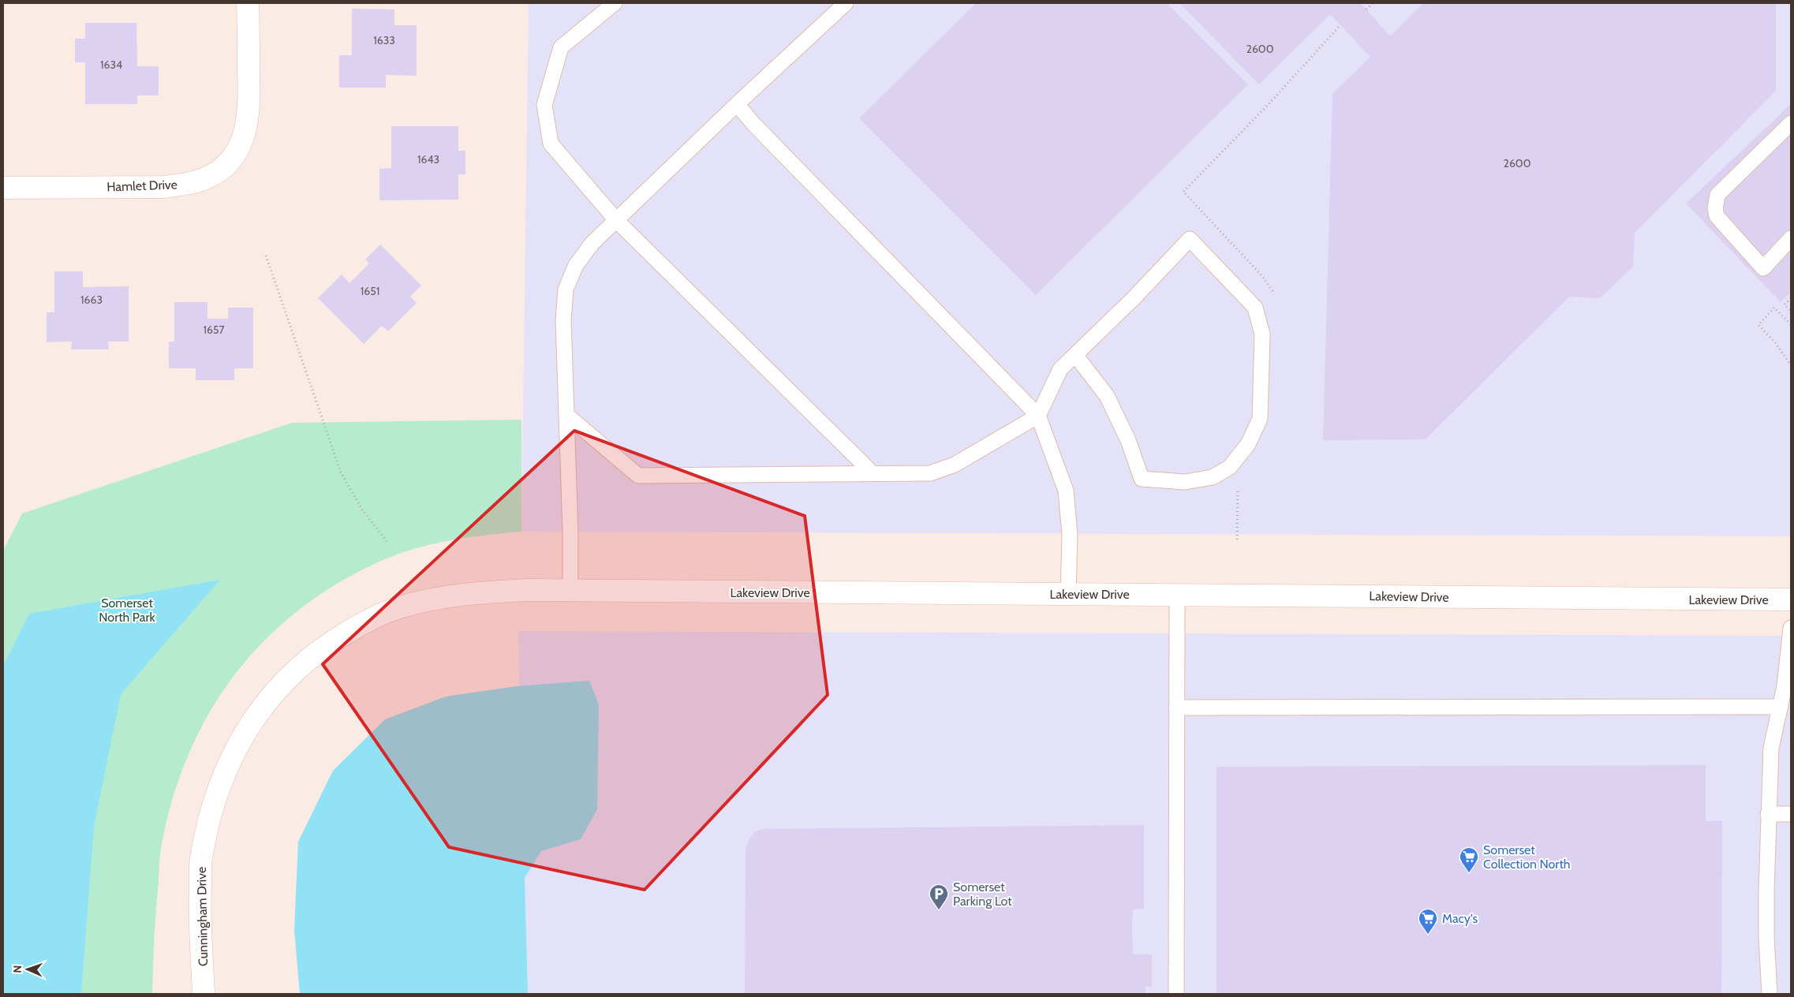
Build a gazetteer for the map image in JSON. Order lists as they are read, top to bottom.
{
  "streets": {
    "street": ["Hamlet Drive", "Lakeview Drive", "Cunningham Drive"]
  },
  "crossings": [
    ["Lakeview Drive", "Cunningham Drive"]
  ],
  "parks": ["Somerset North Park"],
  "places": {
    "supermarket": ["Somerset Collection North", "Macy's"],
    "parking": ["Somerset Parking Lot"]
  },
  "house_numbers": [
    "1633",
    "2600",
    "1634",
    "1643",
    "2600",
    "1651",
    "1663",
    "1657"
  ],
  "north": "left"
}
